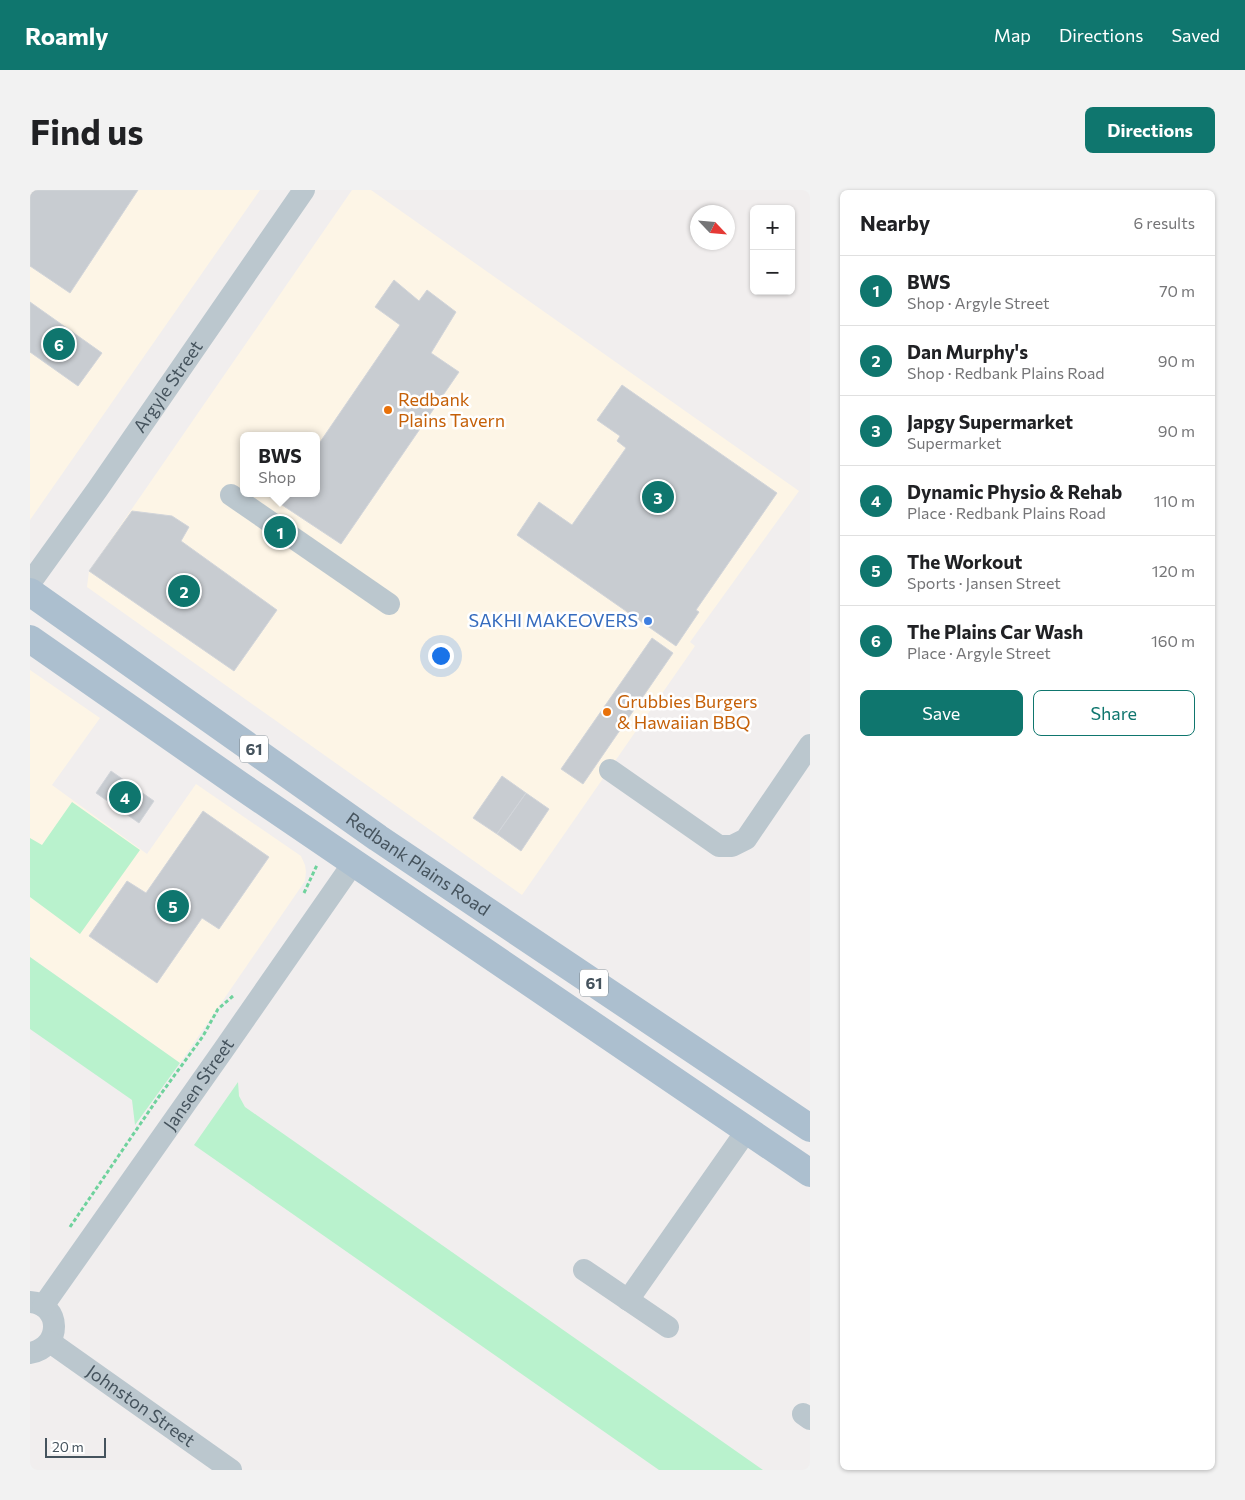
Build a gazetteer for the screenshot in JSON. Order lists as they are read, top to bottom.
{
  "streets": {
    "main road": ["61", "Redbank Plains Road"],
    "street": ["Argyle Street", "Jansen Street", "Johnston Street"]
  },
  "crossings": [
    ["Redbank Plains Road", "Jansen Street"]
  ],
  "places": ["Redbank Plains Tavern", "SAKHI MAKEOVERS", "Grubbies Burgers & Hawaiian BBQ"],
  "scale_bar": "20 m",
  "north": "bottom right",
  "page": {
    "header": "Roamly",
    "nav": ["Map", "Directions", "Saved"],
    "buttons": [
      "Directions",
      ["Save", "Share"]
    ],
    "title": "Find us",
    "heading": ["Nearby", "6 results"],
    "map_buttons": ["+", "−"],
    "list": [
      {
        "mark": "1",
        "name": "BWS",
        "note": "Shop · Argyle Street",
        "value": "70 m"
      },
      {
        "mark": "2",
        "name": "Dan Murphy's",
        "note": "Shop · Redbank Plains Road",
        "value": "90 m"
      },
      {
        "mark": "3",
        "name": "Japgy Supermarket",
        "note": "Supermarket",
        "value": "90 m"
      },
      {
        "mark": "4",
        "name": "Dynamic Physio & Rehab",
        "note": "Place · Redbank Plains Road",
        "value": "110 m"
      },
      {
        "mark": "5",
        "name": "The Workout",
        "note": "Sports · Jansen Street",
        "value": "120 m"
      },
      {
        "mark": "6",
        "name": "The Plains Car Wash",
        "note": "Place · Argyle Street",
        "value": "160 m"
      }
    ],
    "pins": [
      "6",
      "3",
      "1",
      "2",
      "4",
      "5"
    ],
    "popup": ["BWS", "Shop"],
    "scale": "20 m"
  }
}
